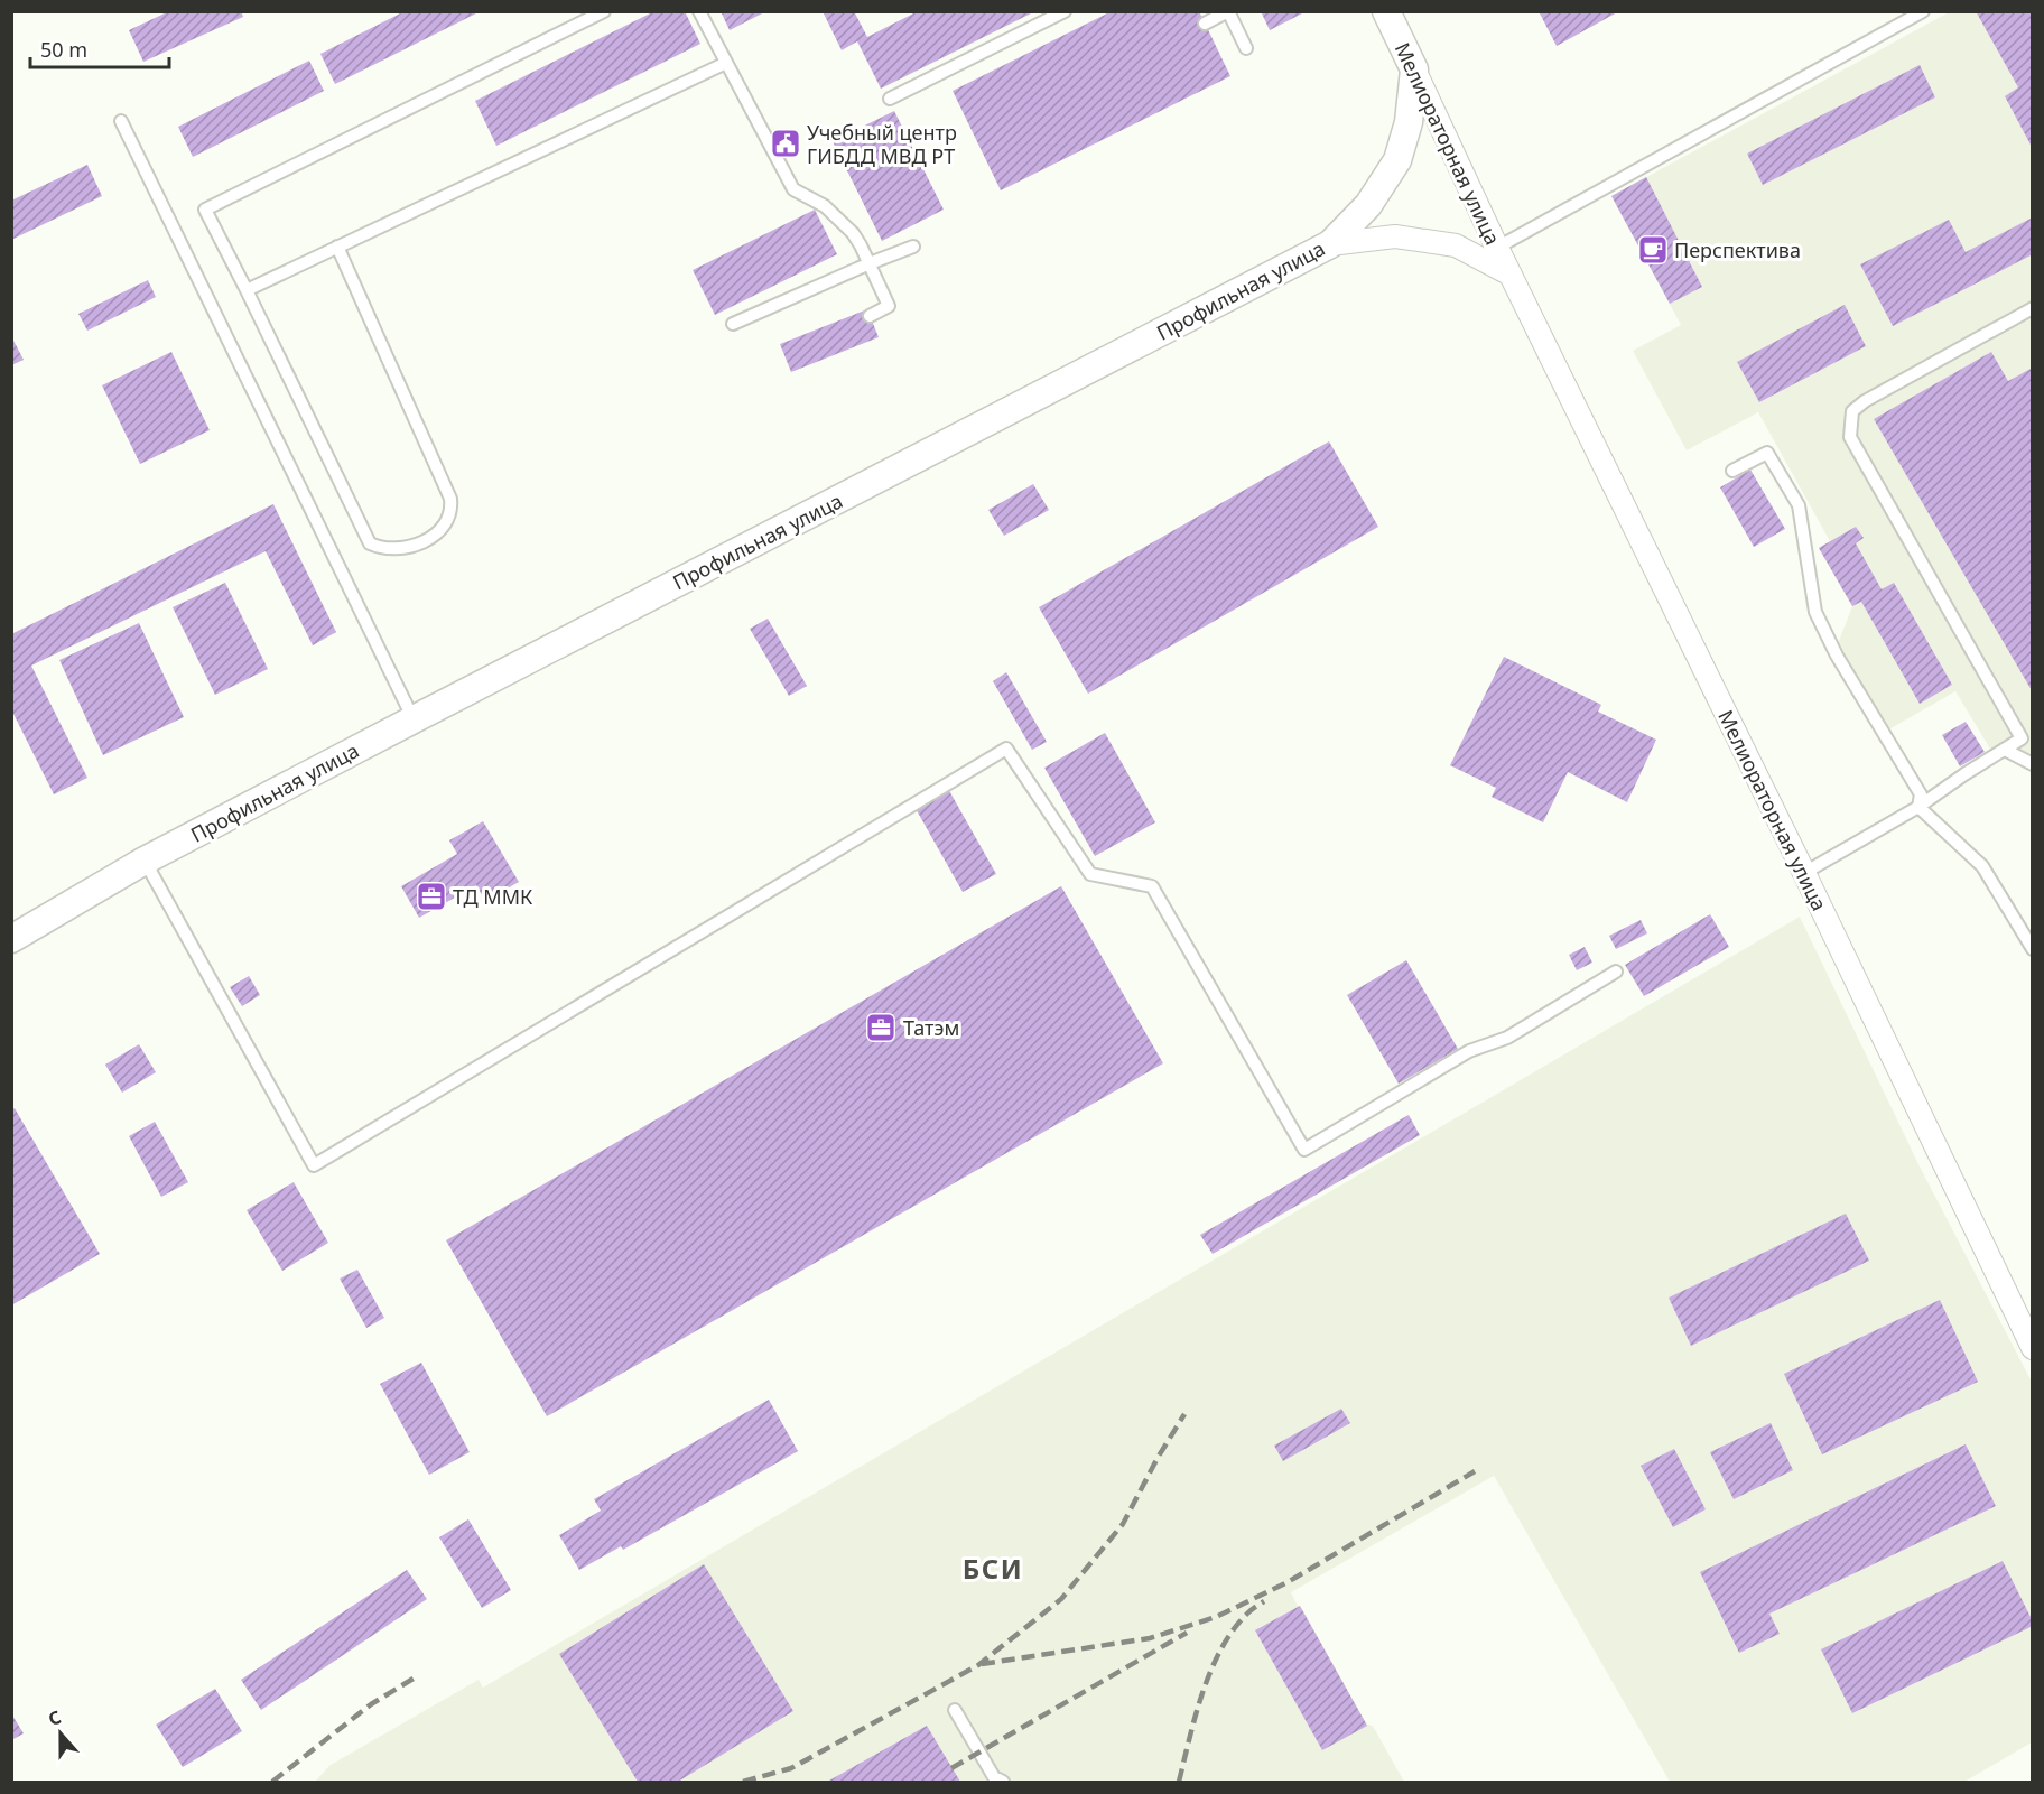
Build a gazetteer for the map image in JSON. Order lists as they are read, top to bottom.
{
  "streets": {
    "street": ["Мелиораторная улица", "Профильная улица"]
  },
  "crossings": [
    ["Мелиораторная улица", "Профильная улица"]
  ],
  "districts": ["БСИ"],
  "places": {
    "public building": ["Учебный центр ГИБДД МВД РТ"],
    "cafe": ["Перспектива"],
    "office": ["ТД ММК", "Татэм"]
  },
  "scale_bar": "50 m",
  "north": "top"
}
